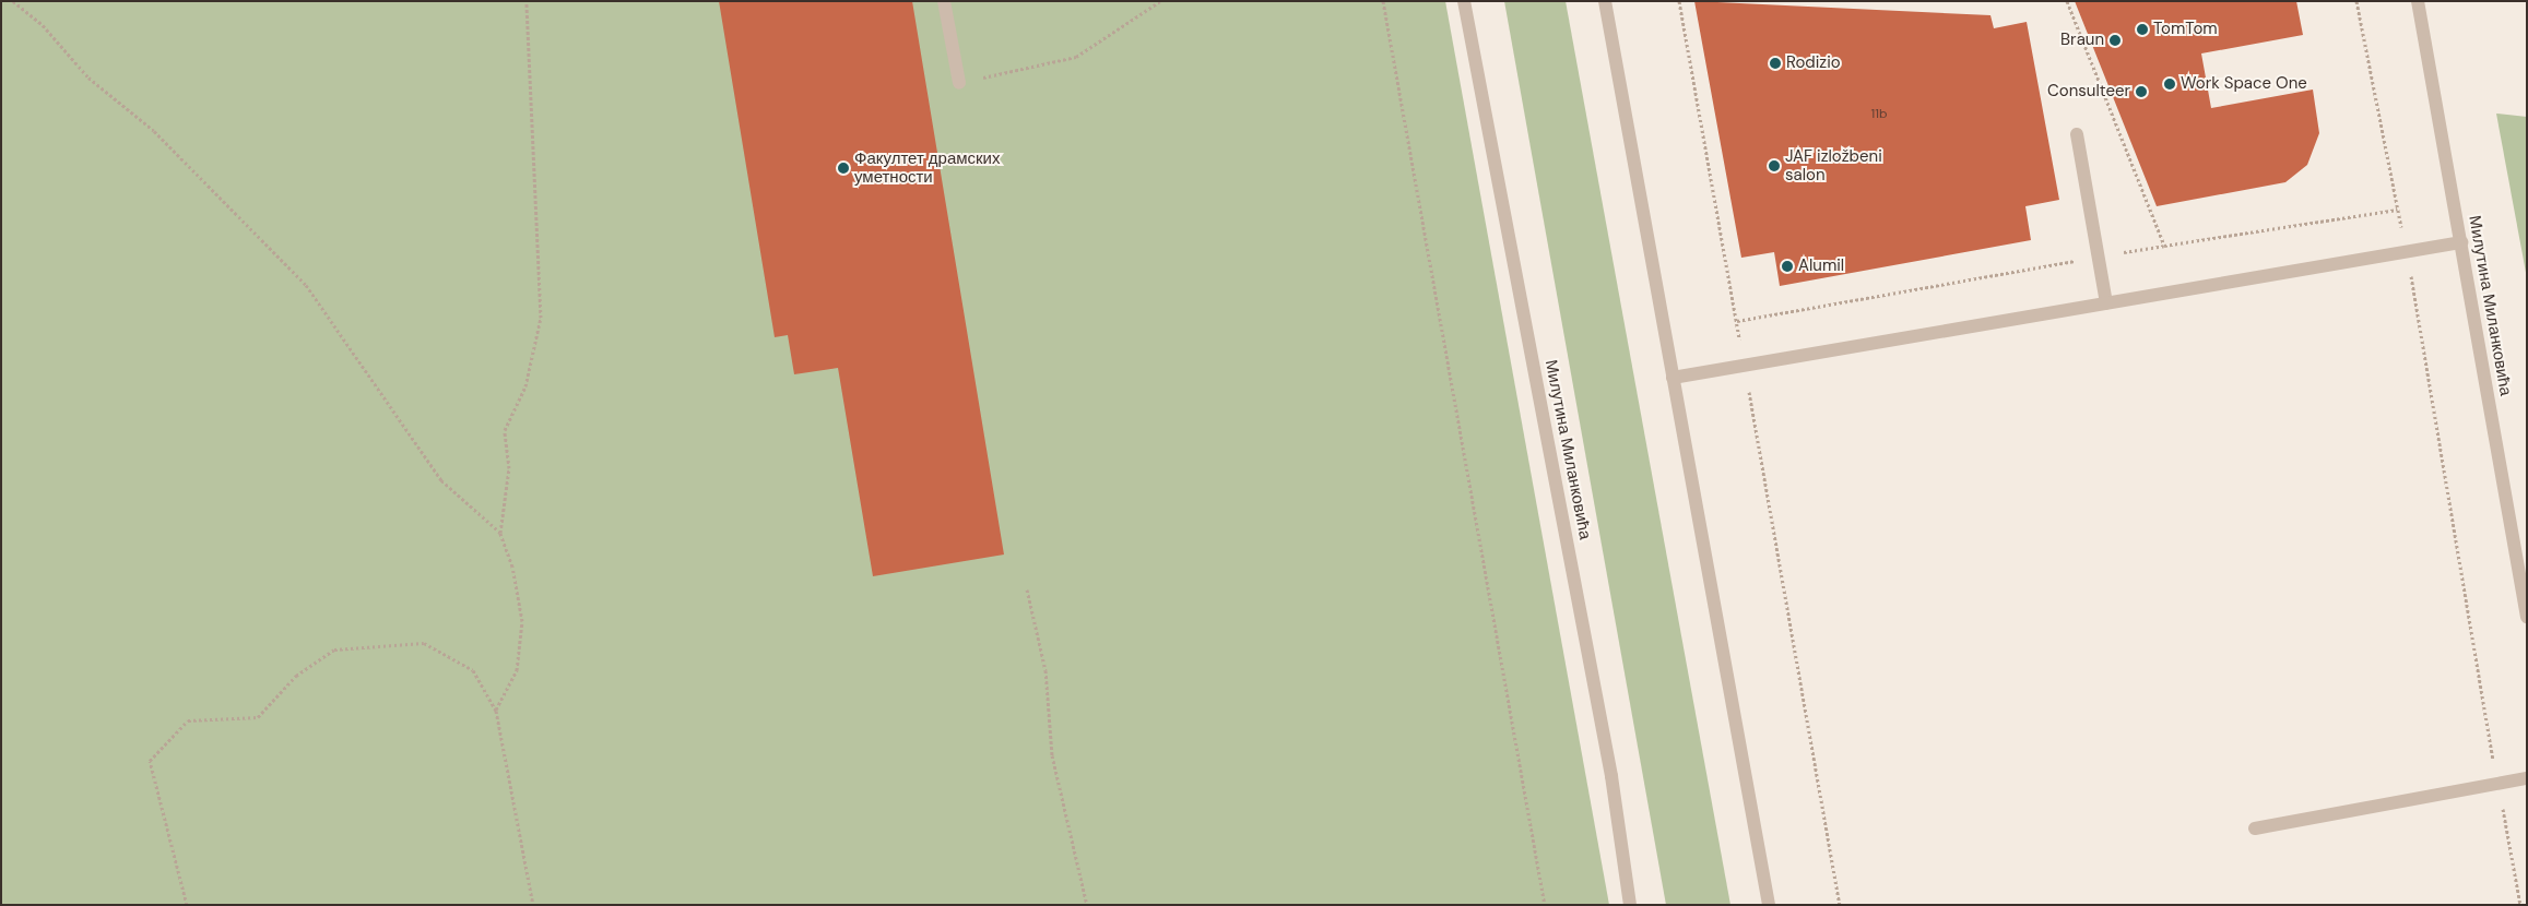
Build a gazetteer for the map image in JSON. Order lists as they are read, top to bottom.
{
  "streets": {
    "street": ["Милутина Миланковића"]
  },
  "places": [
    "TomTom",
    "Braun",
    "Rodizio",
    "Work Space One",
    "Consulteer",
    "JAF izložbeni salon",
    "Факултет драмских уметности",
    "Alumil"
  ],
  "house_numbers": ["11b"]
}
